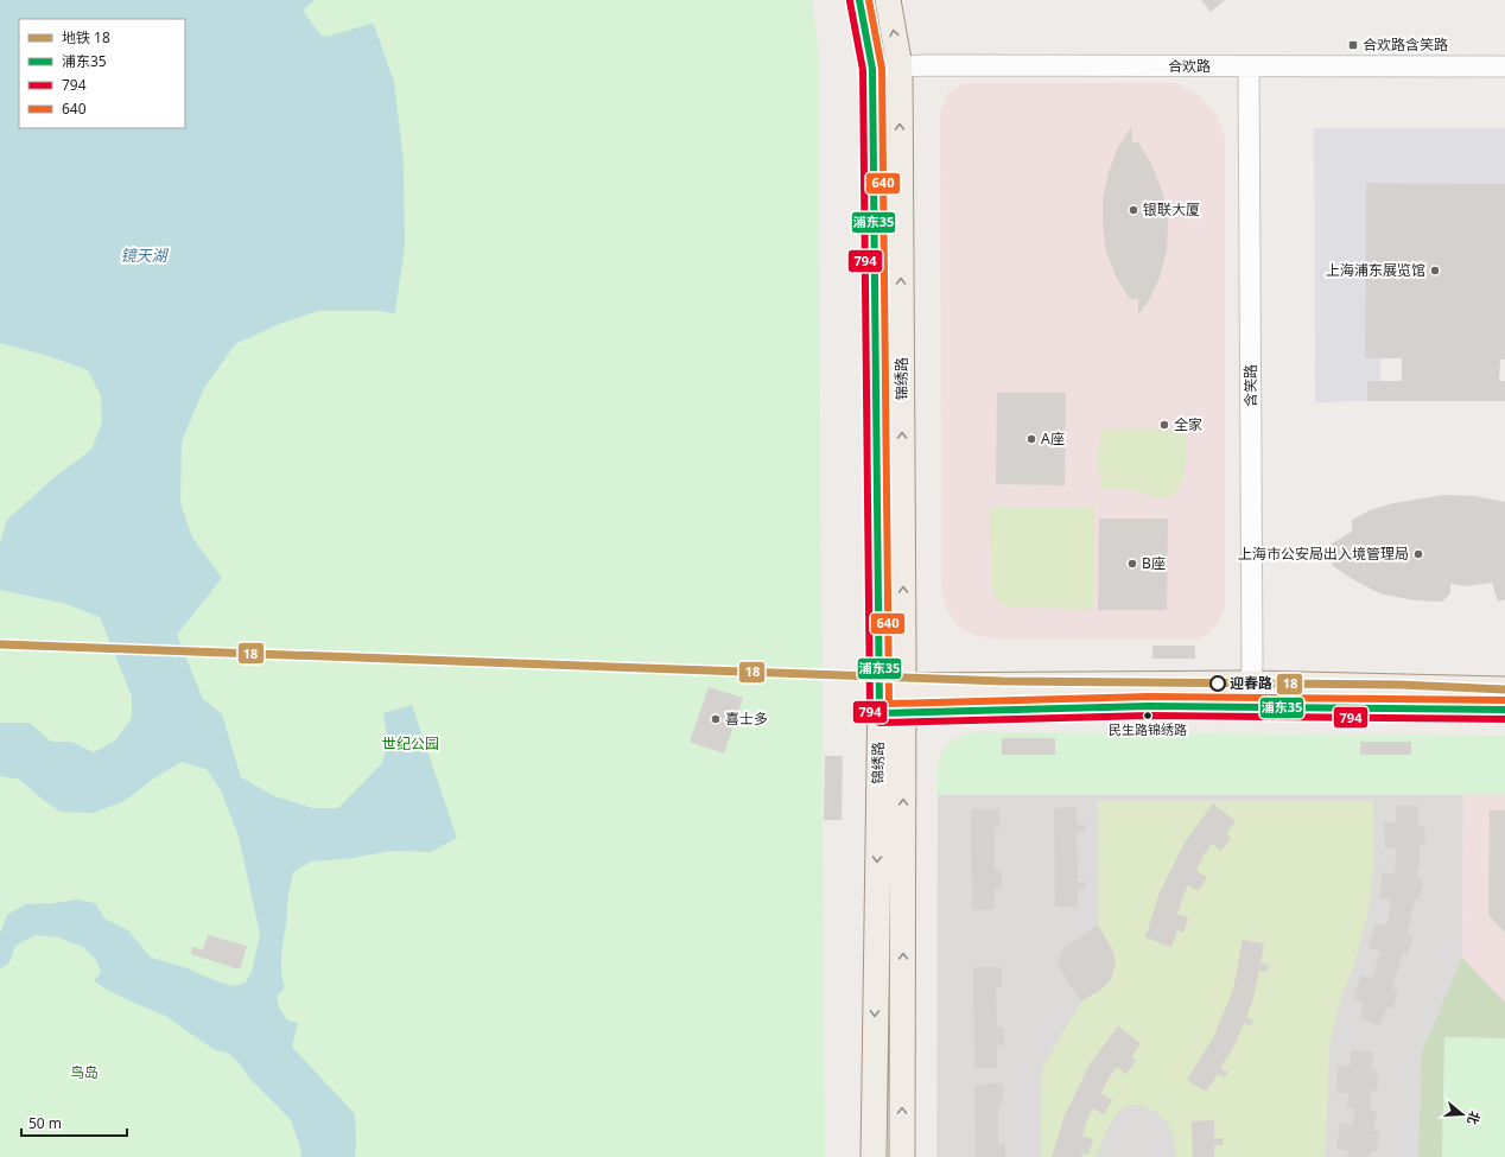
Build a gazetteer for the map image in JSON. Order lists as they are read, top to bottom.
{
  "streets": {
    "main road": ["锦绣路"],
    "street": ["合欢路", "含笑路"]
  },
  "crossings": [
    ["合欢路", "锦绣路"],
    ["合欢路", "含笑路"]
  ],
  "water": ["镜天湖"],
  "parks": ["世纪公园", "鸟岛"],
  "places": {
    "transit": ["合欢路含笑路"],
    "other": [
      "银联大厦",
      "上海浦东展览馆",
      "全家",
      "A座",
      "上海市公安局出入境管理局",
      "B座",
      "迎春路",
      "民生路锦绣路",
      "喜士多"
    ]
  },
  "lines": [
    "transit line 浦东35",
    "transit line 640",
    "transit line 794",
    "metro line 18"
  ],
  "legend": [
    "地铁 18",
    "浦东35",
    "794",
    "640"
  ],
  "scale_bar": "50 m",
  "north": "right"
}
